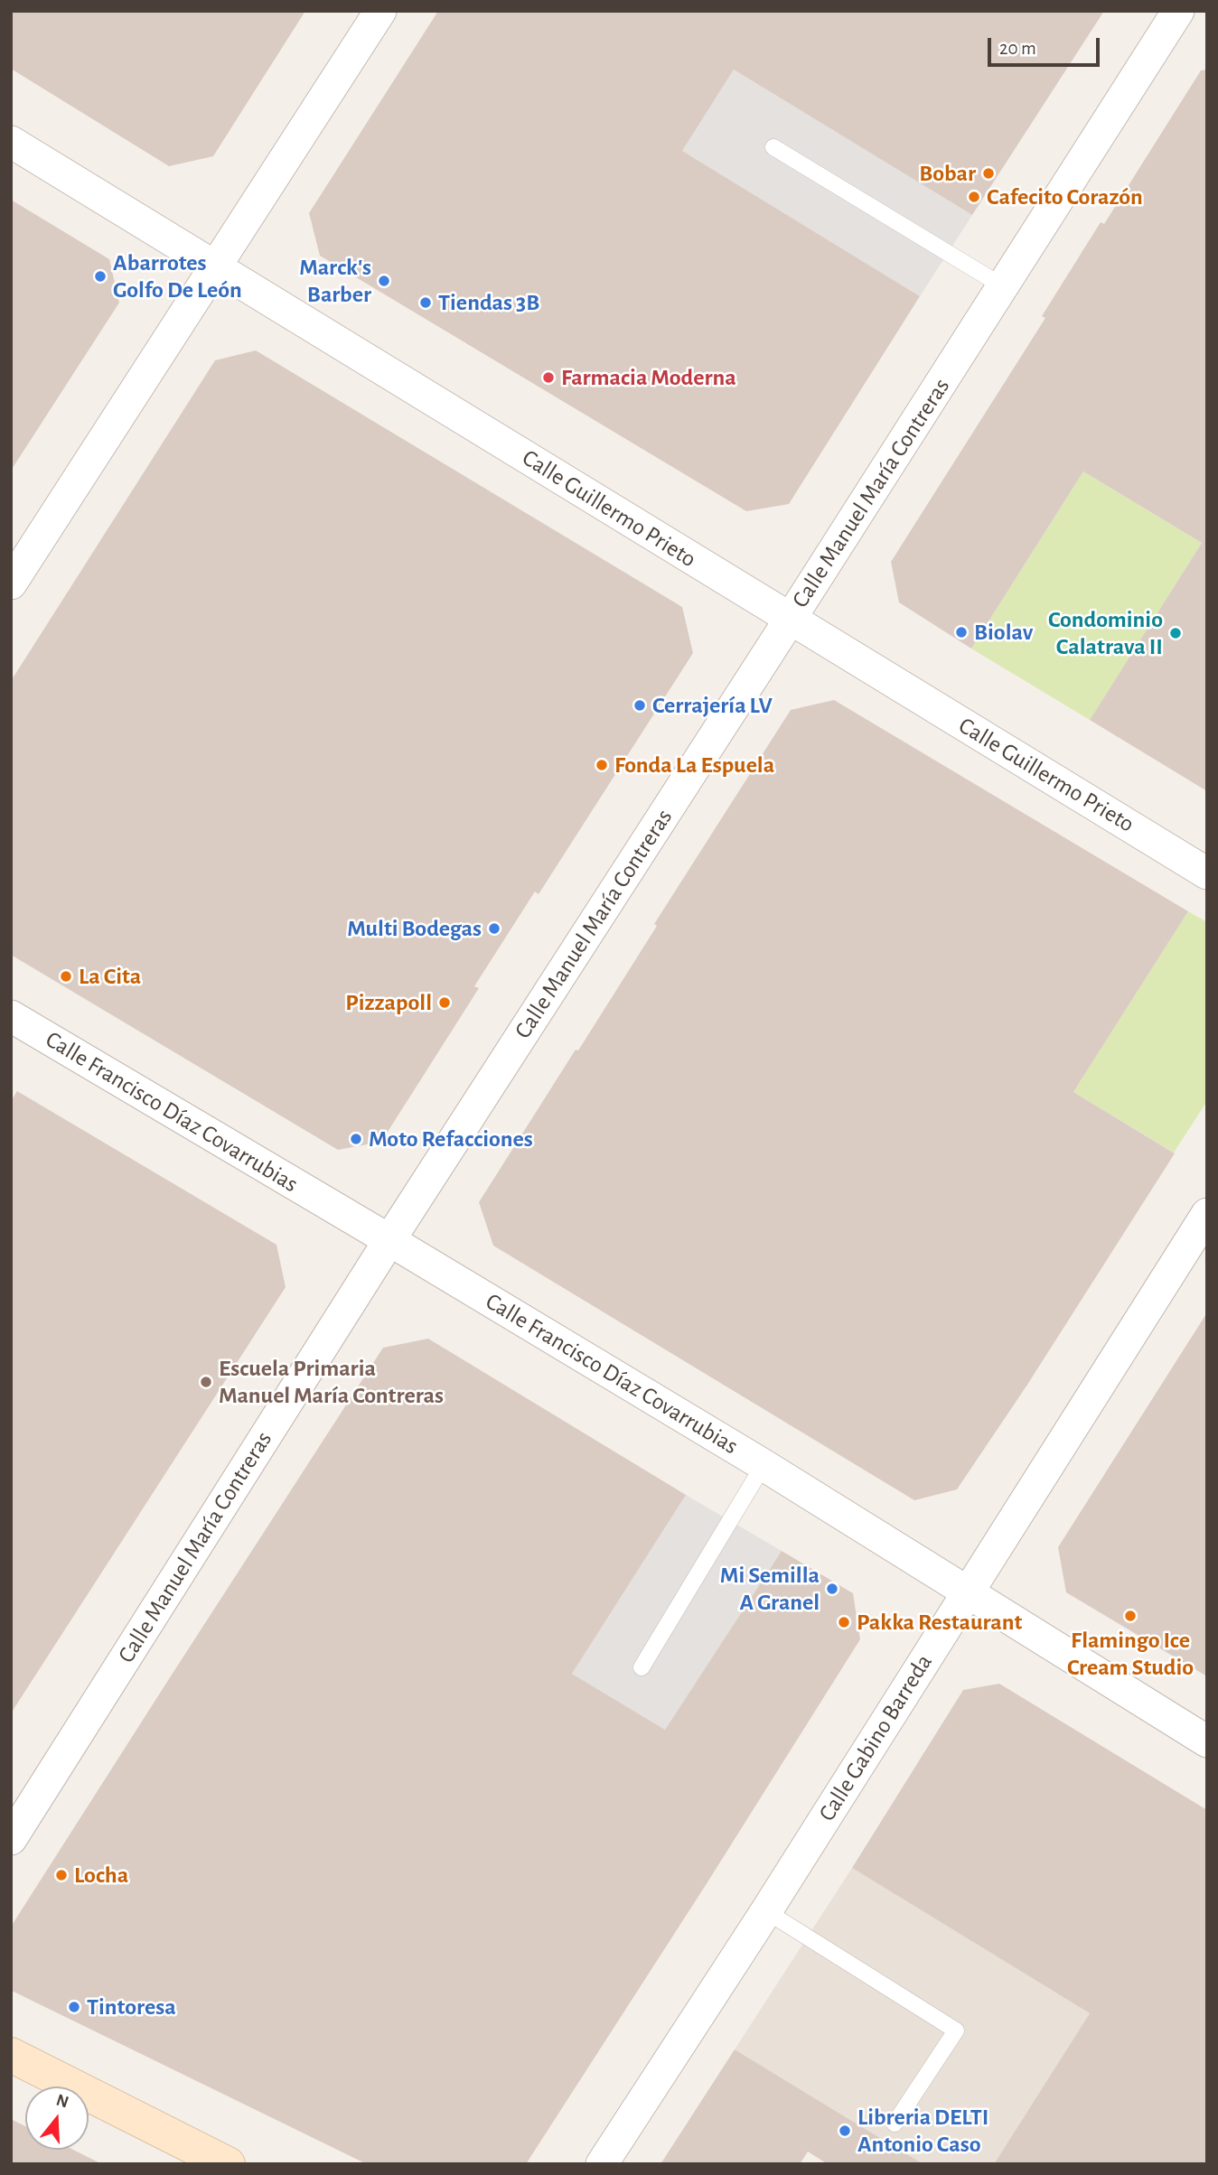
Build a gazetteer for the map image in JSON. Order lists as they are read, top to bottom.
{
  "streets": {
    "street": [
      "Calle Manuel María Contreras",
      "Calle Guillermo Prieto",
      "Calle Francisco Díaz Covarrubias",
      "Calle Gabino Barreda"
    ]
  },
  "crossings": [
    ["Calle Manuel María Contreras", "Calle Guillermo Prieto"],
    ["Calle Manuel María Contreras", "Calle Francisco Díaz Covarrubias"],
    ["Calle Francisco Díaz Covarrubias", "Calle Gabino Barreda"]
  ],
  "places": [
    "Bobar",
    "Cafecito Corazón",
    "Abarrotes Golfo De León",
    "Marck's Barber",
    "Tiendas 3B",
    "Farmacia Moderna",
    "Biolav",
    "Condominio Calatrava II",
    "Cerrajería LV",
    "Fonda La Espuela",
    "Multi Bodegas",
    "La Cita",
    "Pizzapoll",
    "Moto Refacciones",
    "Escuela Primaria Manuel María Contreras",
    "Mi Semilla A Granel",
    "Flamingo Ice Cream Studio",
    "Pakka Restaurant",
    "Locha",
    "Tintoresa",
    "Libreria DELTI Antonio Caso"
  ],
  "scale_bar": "20 m",
  "north": "top"
}
